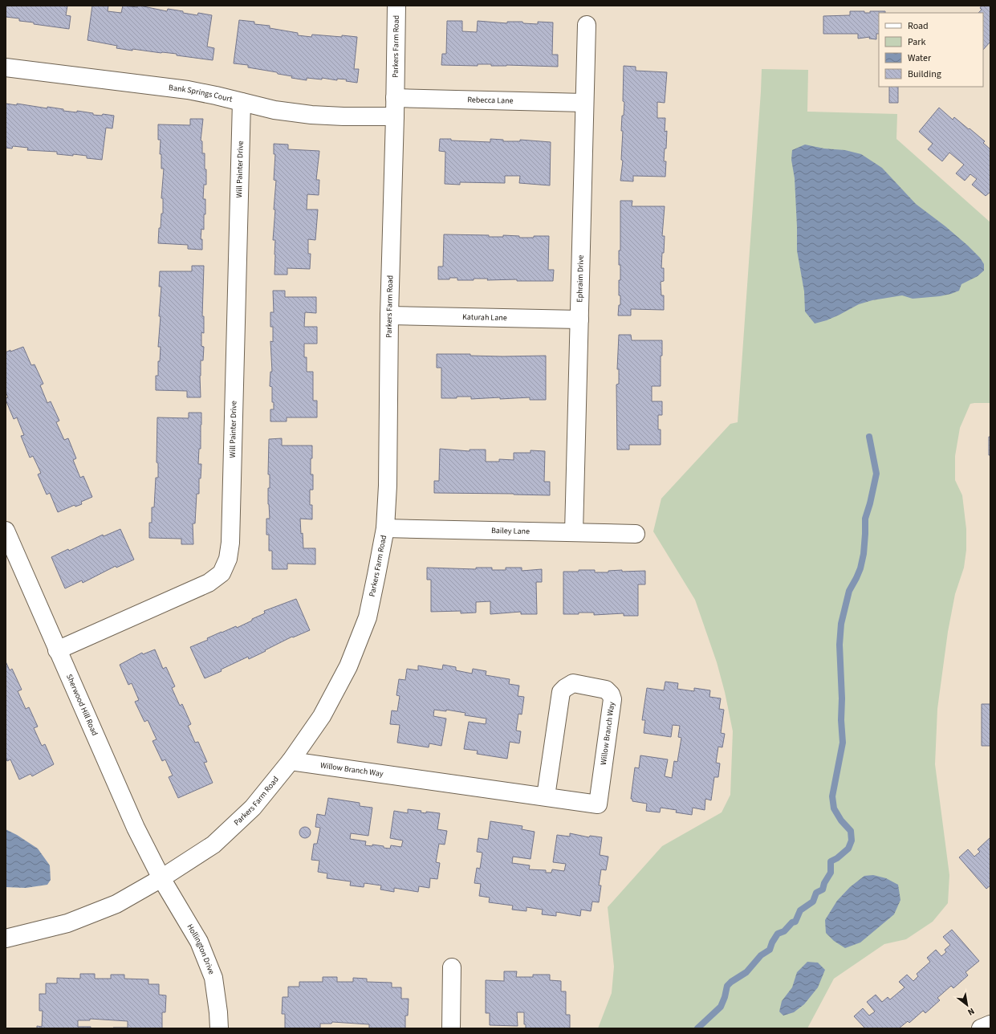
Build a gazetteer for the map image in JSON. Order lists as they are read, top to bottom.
{
  "streets": {
    "street": [
      "Parkers Farm Road",
      "Bank Springs Court",
      "Rebecca Lane",
      "Will Painter Drive",
      "Ephraim Drive",
      "Katurah Lane",
      "Bailey Lane",
      "Sherwood Hill Road",
      "Willow Branch Way",
      "Hollington Drive"
    ]
  },
  "crossings": [
    ["Parkers Farm Road", "Bank Springs Court"],
    ["Parkers Farm Road", "Rebecca Lane"],
    ["Parkers Farm Road", "Katurah Lane"],
    ["Parkers Farm Road", "Bailey Lane"],
    ["Parkers Farm Road", "Sherwood Hill Road"],
    ["Parkers Farm Road", "Willow Branch Way"],
    ["Parkers Farm Road", "Hollington Drive"],
    ["Bank Springs Court", "Will Painter Drive"],
    ["Rebecca Lane", "Ephraim Drive"],
    ["Will Painter Drive", "Sherwood Hill Road"],
    ["Ephraim Drive", "Katurah Lane"],
    ["Ephraim Drive", "Bailey Lane"],
    ["Sherwood Hill Road", "Hollington Drive"]
  ],
  "legend": [
    "Road",
    "Park",
    "Water",
    "Building"
  ],
  "north": "bottom right"
}
